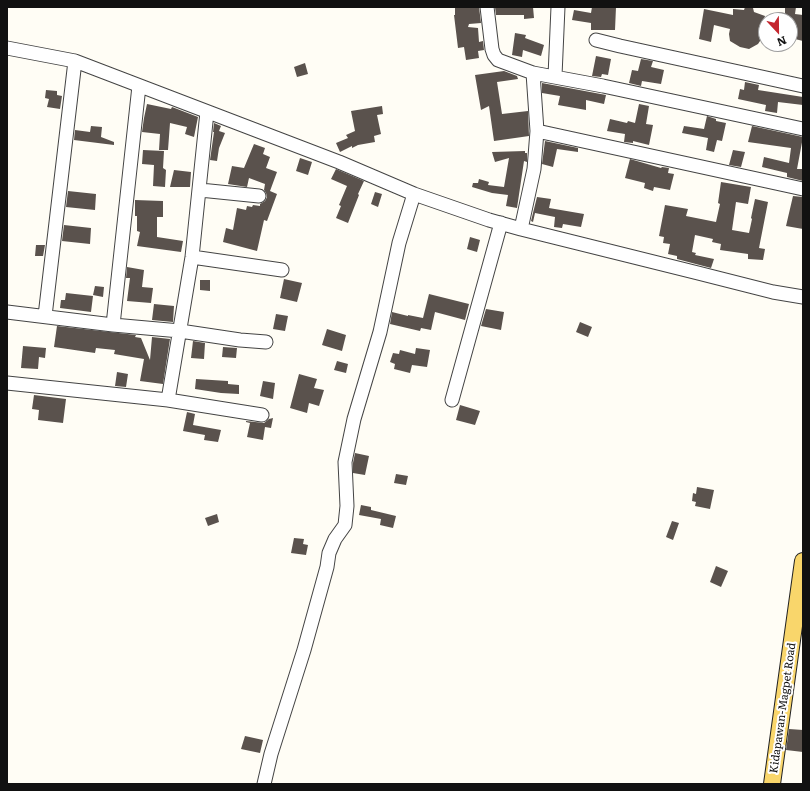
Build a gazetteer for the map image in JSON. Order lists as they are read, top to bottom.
{
  "streets": {
    "main road": ["Kidapawan-Magpet Road"]
  },
  "north": "bottom"
}
